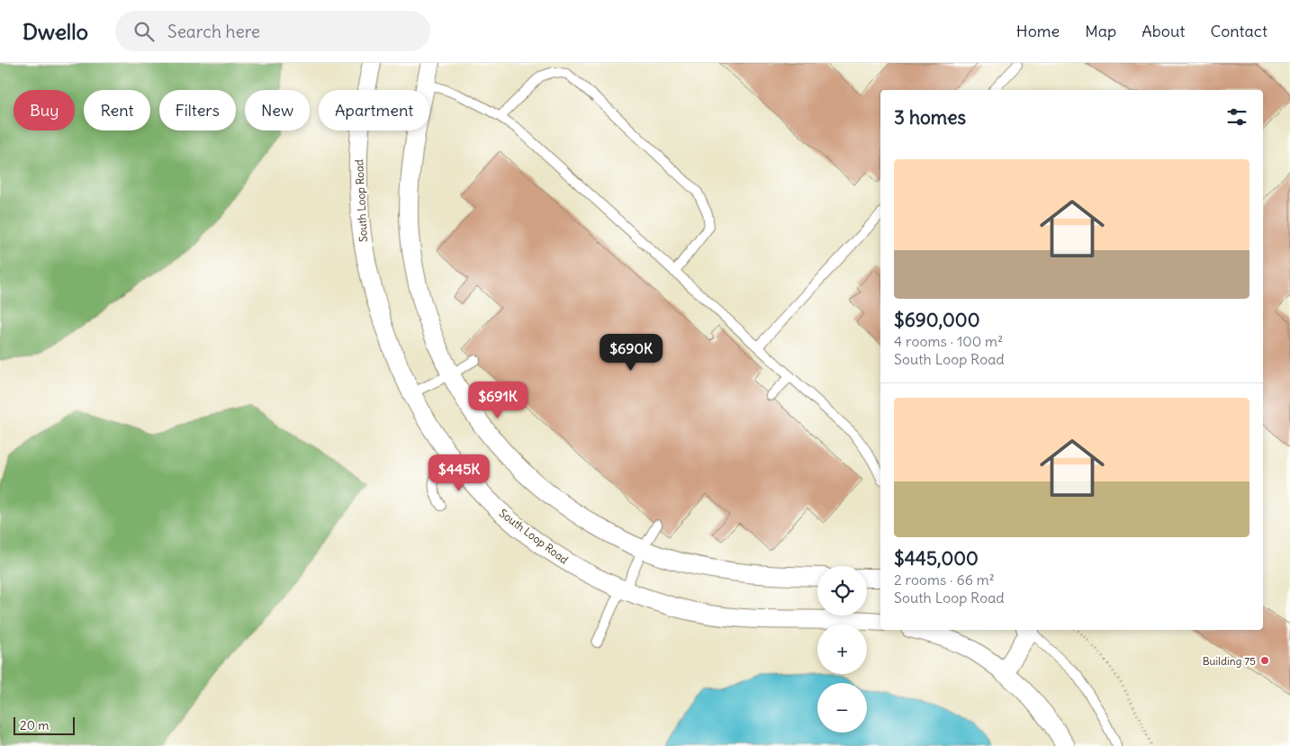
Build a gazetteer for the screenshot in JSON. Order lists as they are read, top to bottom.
{
  "streets": {
    "street": ["South Loop Road"]
  },
  "places": ["Building 75"],
  "scale_bar": "20 m",
  "page": {
    "header": "Dwello",
    "search": "Search here",
    "nav": [
      "Home",
      "Map",
      "About",
      "Contact"
    ],
    "chip": [
      "Buy",
      "Rent",
      "Filters",
      "New",
      "Apartment"
    ],
    "heading": "3 homes",
    "list": [
      {
        "name": "$690,000",
        "note": "4 rooms · 100 m² · South Loop Road"
      },
      {
        "name": "$445,000",
        "note": "2 rooms · 66 m² · South Loop Road"
      }
    ],
    "price": ["$690K", "$691K", "$445K"],
    "map_buttons": ["+", "−"],
    "scale": "20 m"
  }
}
